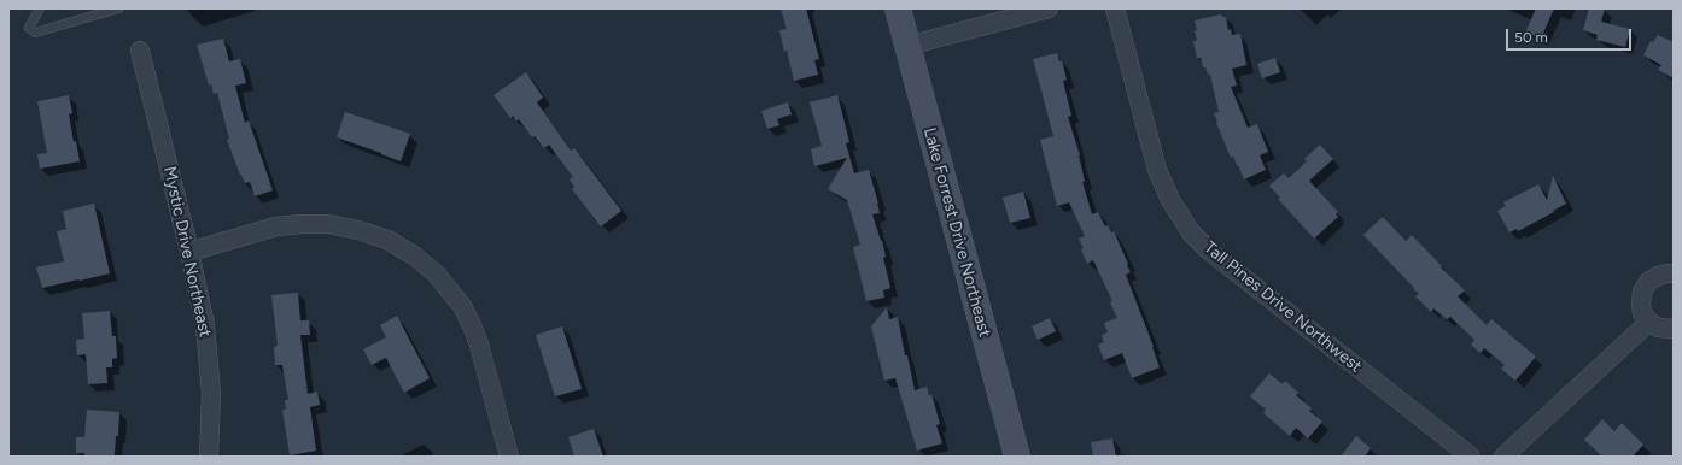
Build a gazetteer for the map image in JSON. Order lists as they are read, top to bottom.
{
  "streets": {
    "street": ["Lake Forrest Drive Northeast", "Mystic Drive Northeast", "Tall Pines Drive Northwest"]
  },
  "scale_bar": "50 m"
}
